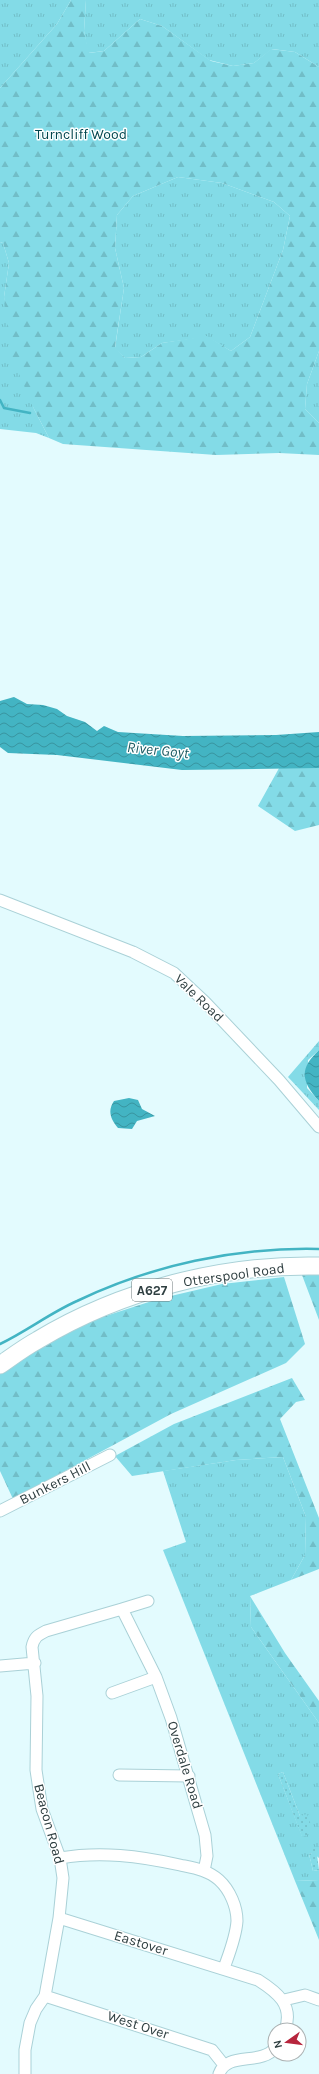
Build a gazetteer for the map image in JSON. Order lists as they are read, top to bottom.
{
  "streets": {
    "main road": ["Otterspool Road", "A627"],
    "street": [
      "Vale Road",
      "Bunkers Hill",
      "Overdale Road",
      "Beacon Road",
      "Eastover",
      "West Over"
    ]
  },
  "crossings": [
    ["Beacon Road", "Eastover"],
    ["Beacon Road", "West Over"]
  ],
  "water": ["River Goyt"],
  "parks": ["Turncliff Wood"],
  "north": "left"
}
